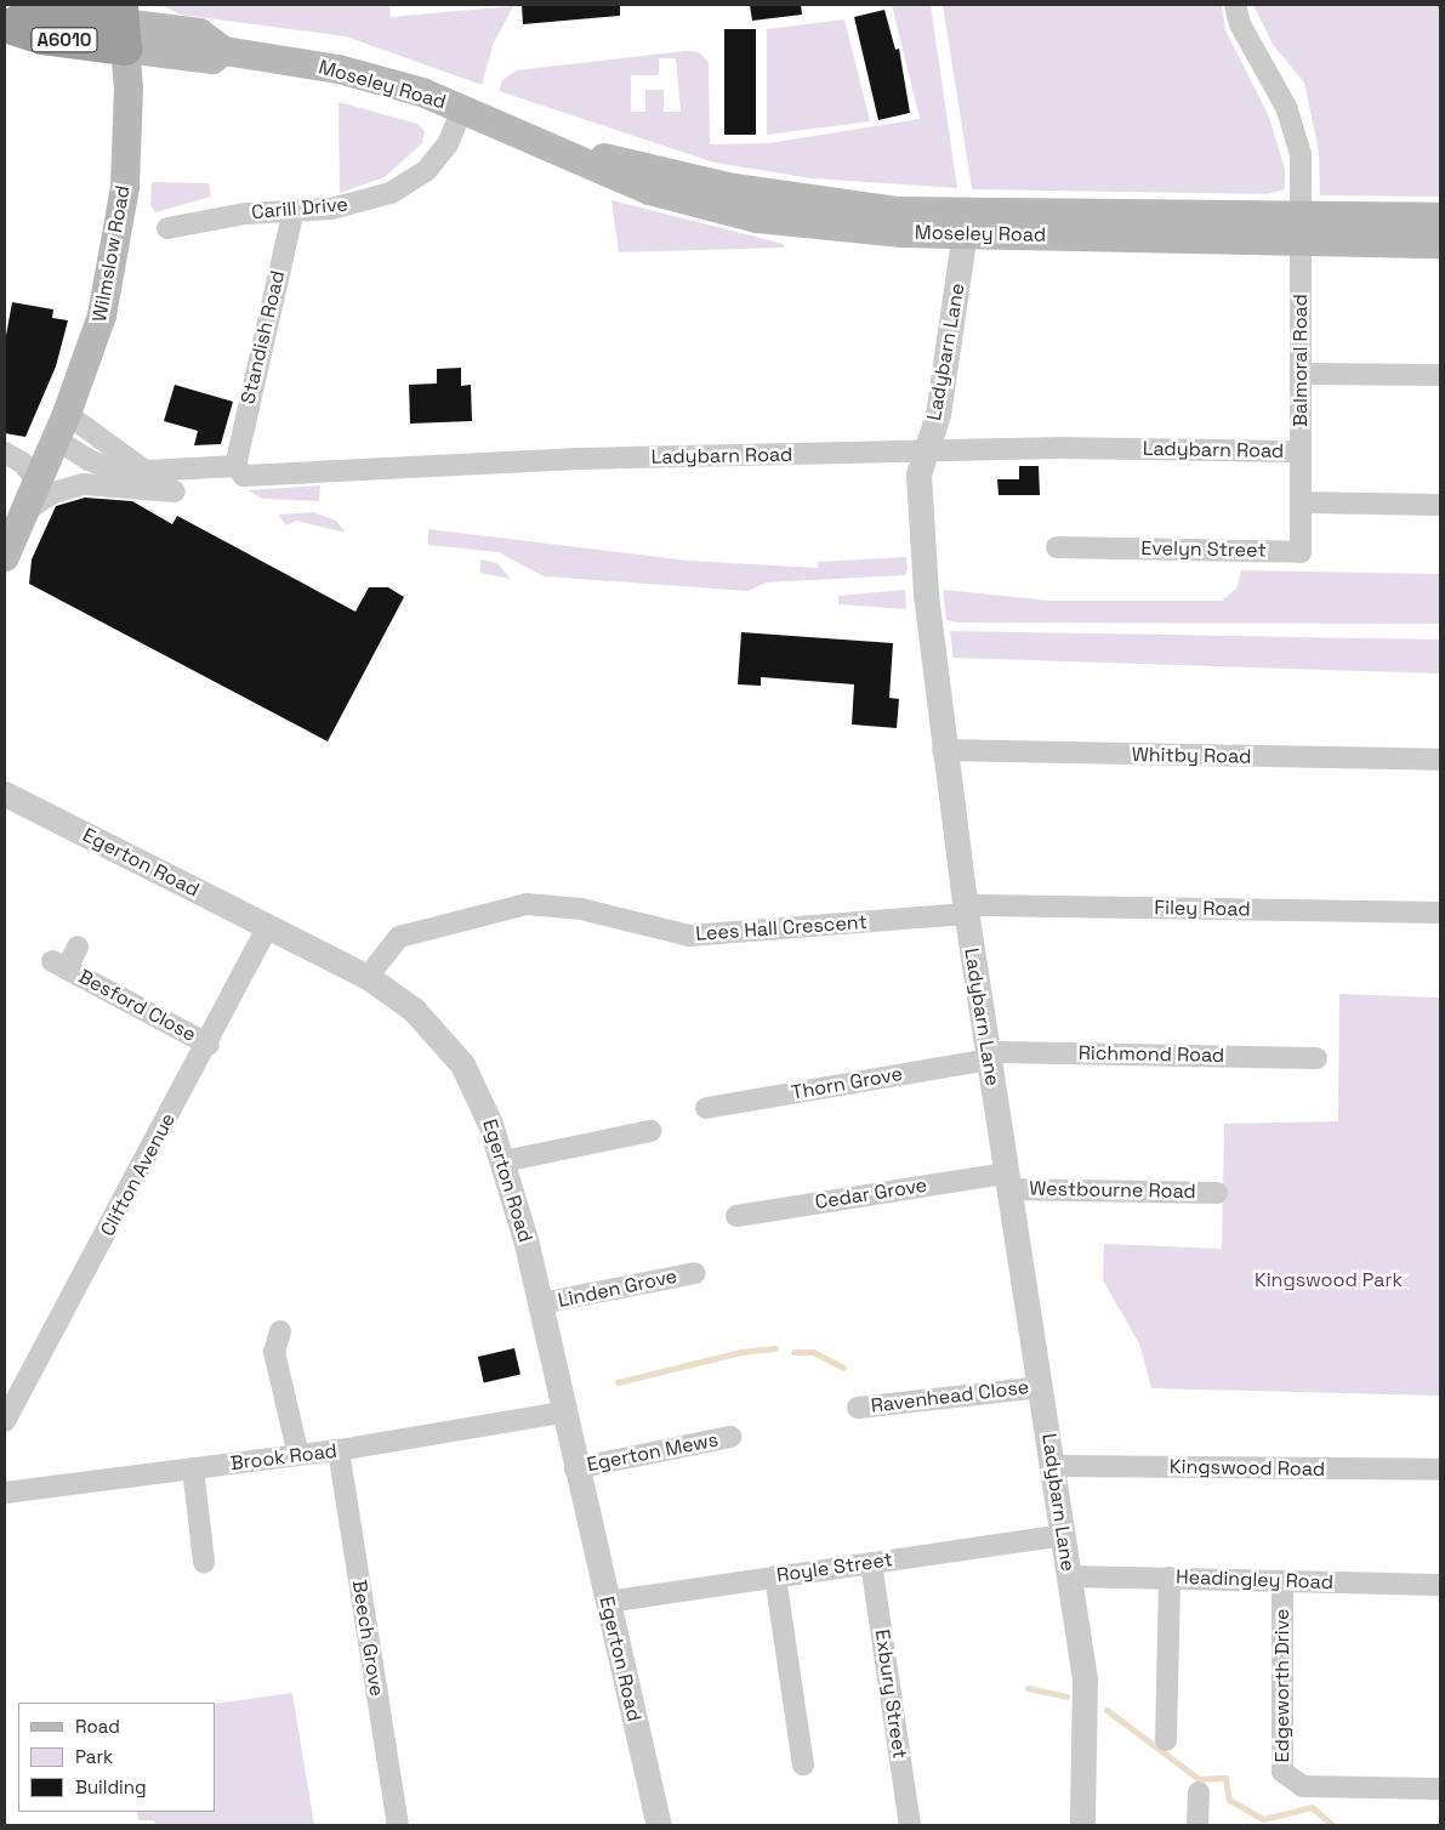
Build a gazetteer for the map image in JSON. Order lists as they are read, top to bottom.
{
  "streets": {
    "highway": ["A6010"],
    "main road": ["Moseley Road", "Wilmslow Road"],
    "street": [
      "Carill Drive",
      "Standish Road",
      "Ladybarn Lane",
      "Balmoral Road",
      "Ladybarn Road",
      "Evelyn Street",
      "Whitby Road",
      "Egerton Road",
      "Filey Road",
      "Lees Hall Crescent",
      "Besford Close",
      "Richmond Road",
      "Thorn Grove",
      "Clifton Avenue",
      "Westbourne Road",
      "Cedar Grove",
      "Linden Grove",
      "Ravenhead Close",
      "Egerton Mews",
      "Brook Road",
      "Kingswood Road",
      "Royle Street",
      "Headingley Road",
      "Beech Grove",
      "Edgeworth Drive",
      "Exbury Street"
    ]
  },
  "crossings": [
    ["A6010", "Moseley Road"],
    ["A6010", "Wilmslow Road"],
    ["Moseley Road", "Carill Drive"],
    ["Moseley Road", "Wilmslow Road"],
    ["Moseley Road", "Ladybarn Lane"],
    ["Moseley Road", "Balmoral Road"],
    ["Carill Drive", "Standish Road"],
    ["Standish Road", "Ladybarn Road"],
    ["Ladybarn Lane", "Ladybarn Road"],
    ["Ladybarn Lane", "Whitby Road"],
    ["Ladybarn Lane", "Filey Road"],
    ["Ladybarn Lane", "Lees Hall Crescent"],
    ["Ladybarn Lane", "Richmond Road"],
    ["Ladybarn Lane", "Thorn Grove"],
    ["Ladybarn Lane", "Westbourne Road"],
    ["Ladybarn Lane", "Cedar Grove"],
    ["Ladybarn Lane", "Ravenhead Close"],
    ["Ladybarn Lane", "Kingswood Road"],
    ["Ladybarn Lane", "Royle Street"],
    ["Ladybarn Lane", "Headingley Road"],
    ["Balmoral Road", "Ladybarn Road"],
    ["Balmoral Road", "Evelyn Street"],
    ["Egerton Road", "Lees Hall Crescent"],
    ["Egerton Road", "Clifton Avenue"],
    ["Egerton Road", "Linden Grove"],
    ["Egerton Road", "Egerton Mews"],
    ["Egerton Road", "Brook Road"],
    ["Egerton Road", "Royle Street"],
    ["Filey Road", "Lees Hall Crescent"],
    ["Besford Close", "Clifton Avenue"],
    ["Richmond Road", "Thorn Grove"],
    ["Westbourne Road", "Cedar Grove"],
    ["Brook Road", "Beech Grove"],
    ["Royle Street", "Exbury Street"],
    ["Headingley Road", "Edgeworth Drive"]
  ],
  "parks": ["Kingswood Park"],
  "legend": ["Road", "Park", "Building"]
}
